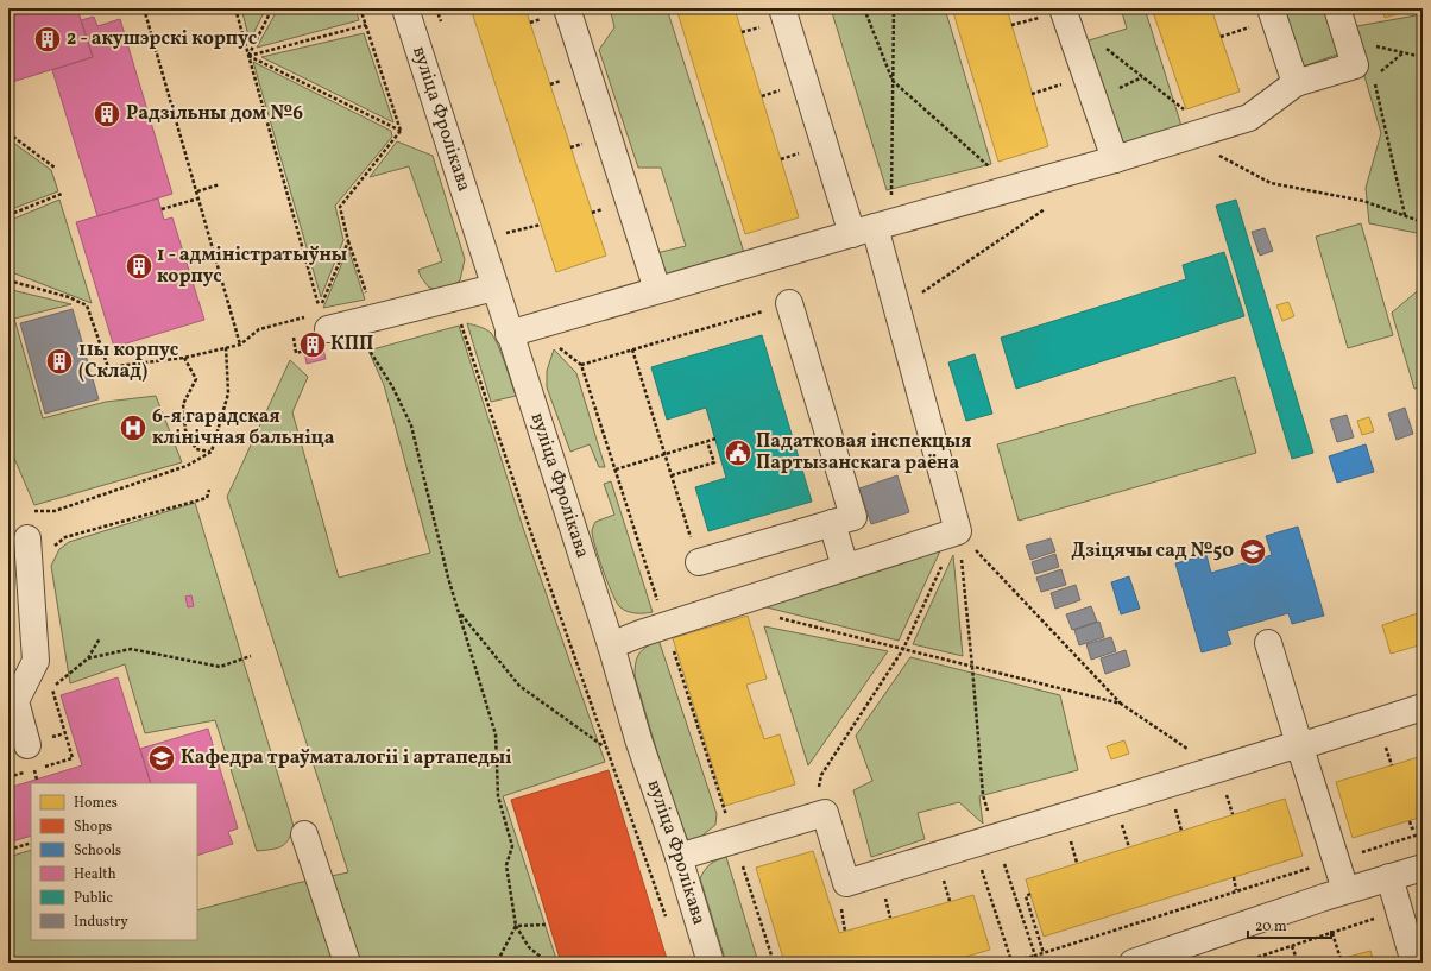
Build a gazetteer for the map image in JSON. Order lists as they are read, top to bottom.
{
  "streets": {
    "street": ["вуліца Фролікава"]
  },
  "places": {
    "building": [
      "2 - акушэрскі корпус",
      "Радзільны дом №6",
      "1 - адміністратыўны корпус",
      "КПП",
      "11ы корпус (Склад)"
    ],
    "hospital": ["6-я гарадская клінічная бальніца"],
    "public building": ["Падатковая інспекцыя Партызанскага раёна"],
    "school or university": ["Дзіцячы сад №50", "Кафедра траўматалогіі і артапедыі"]
  },
  "legend": [
    "Homes",
    "Shops",
    "Schools",
    "Health",
    "Public",
    "Industry"
  ],
  "scale_bar": "20 m"
}
